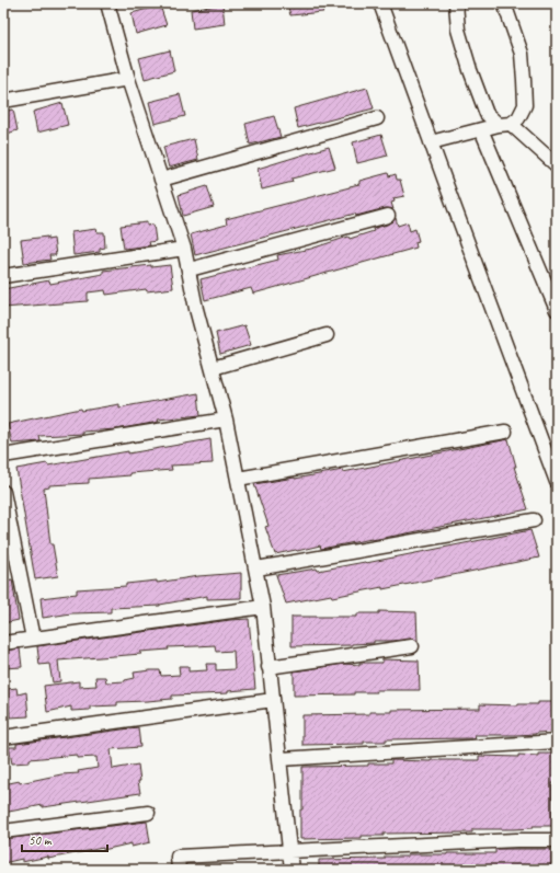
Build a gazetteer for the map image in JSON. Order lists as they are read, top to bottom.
{
  "scale_bar": "50 m"
}
